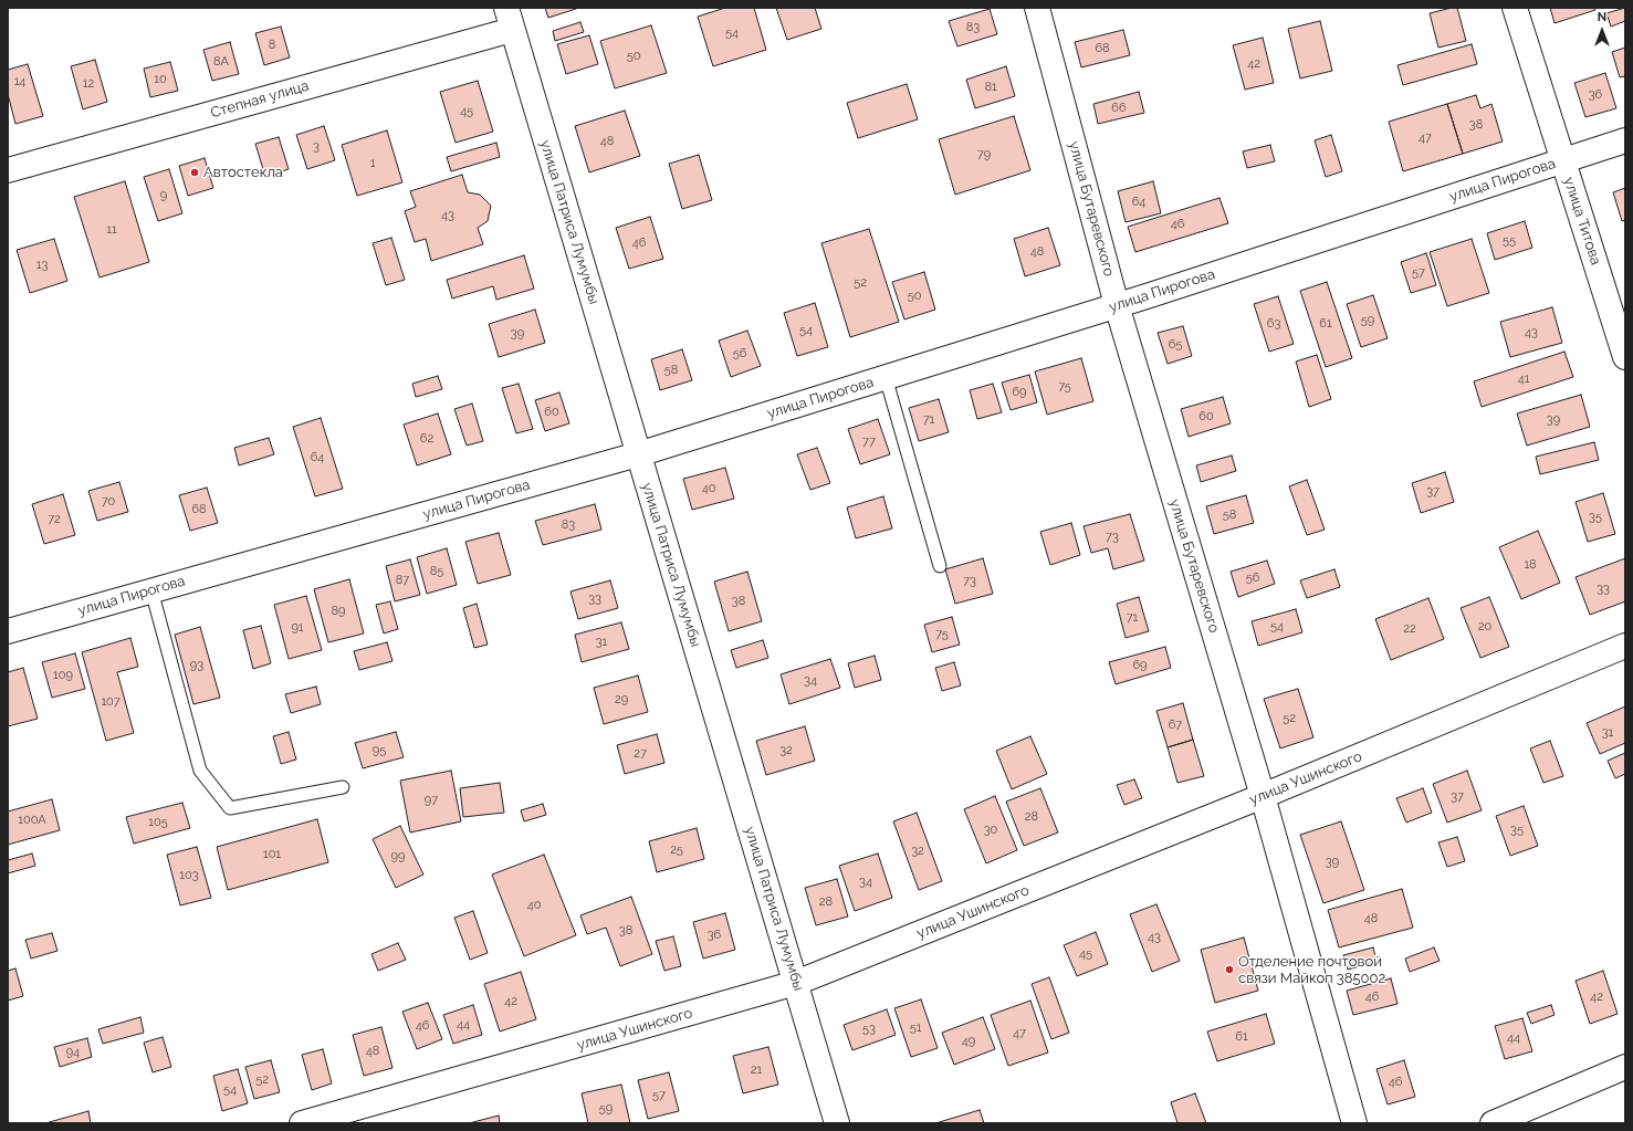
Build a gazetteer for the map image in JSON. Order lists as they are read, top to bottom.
{
  "streets": {
    "street": [
      "Степная улица",
      "улица Пирогова",
      "улица Бутаревского",
      "улица Титова",
      "улица Патриса Лумумбы",
      "улица Ушинского"
    ]
  },
  "crossings": [
    ["Степная улица", "улица Патриса Лумумбы"],
    ["улица Пирогова", "улица Бутаревского"],
    ["улица Пирогова", "улица Титова"],
    ["улица Пирогова", "улица Патриса Лумумбы"],
    ["улица Бутаревского", "улица Ушинского"],
    ["улица Патриса Лумумбы", "улица Ушинского"]
  ],
  "places": ["Автостекла", "Отделение почтовой связи Майкоп 385002"],
  "house_numbers": [
    "83",
    "54",
    "8",
    "68",
    "50",
    "8А",
    "42",
    "10",
    "14",
    "12",
    "81",
    "36",
    "66",
    "45",
    "38",
    "47",
    "48",
    "3",
    "79",
    "1",
    "9",
    "64",
    "43",
    "46",
    "11",
    "55",
    "46",
    "48",
    "13",
    "57",
    "52",
    "50",
    "59",
    "63",
    "61",
    "54",
    "43",
    "39",
    "65",
    "56",
    "58",
    "41",
    "75",
    "69",
    "60",
    "60",
    "71",
    "39",
    "62",
    "77",
    "64",
    "40",
    "37",
    "70",
    "68",
    "58",
    "35",
    "72",
    "83",
    "73",
    "18",
    "85",
    "56",
    "87",
    "73",
    "33",
    "33",
    "38",
    "89",
    "71",
    "54",
    "20",
    "91",
    "22",
    "75",
    "31",
    "93",
    "69",
    "109",
    "34",
    "29",
    "107",
    "52",
    "67",
    "31",
    "95",
    "32",
    "27",
    "37",
    "97",
    "28",
    "100А",
    "105",
    "30",
    "35",
    "25",
    "32",
    "101",
    "99",
    "39",
    "103",
    "34",
    "28",
    "40",
    "48",
    "38",
    "36",
    "43",
    "45",
    "46",
    "42",
    "42",
    "44",
    "46",
    "51",
    "53",
    "47",
    "61",
    "44",
    "49",
    "48",
    "94",
    "21",
    "52",
    "46",
    "54",
    "57",
    "59"
  ],
  "north": "top"
}
